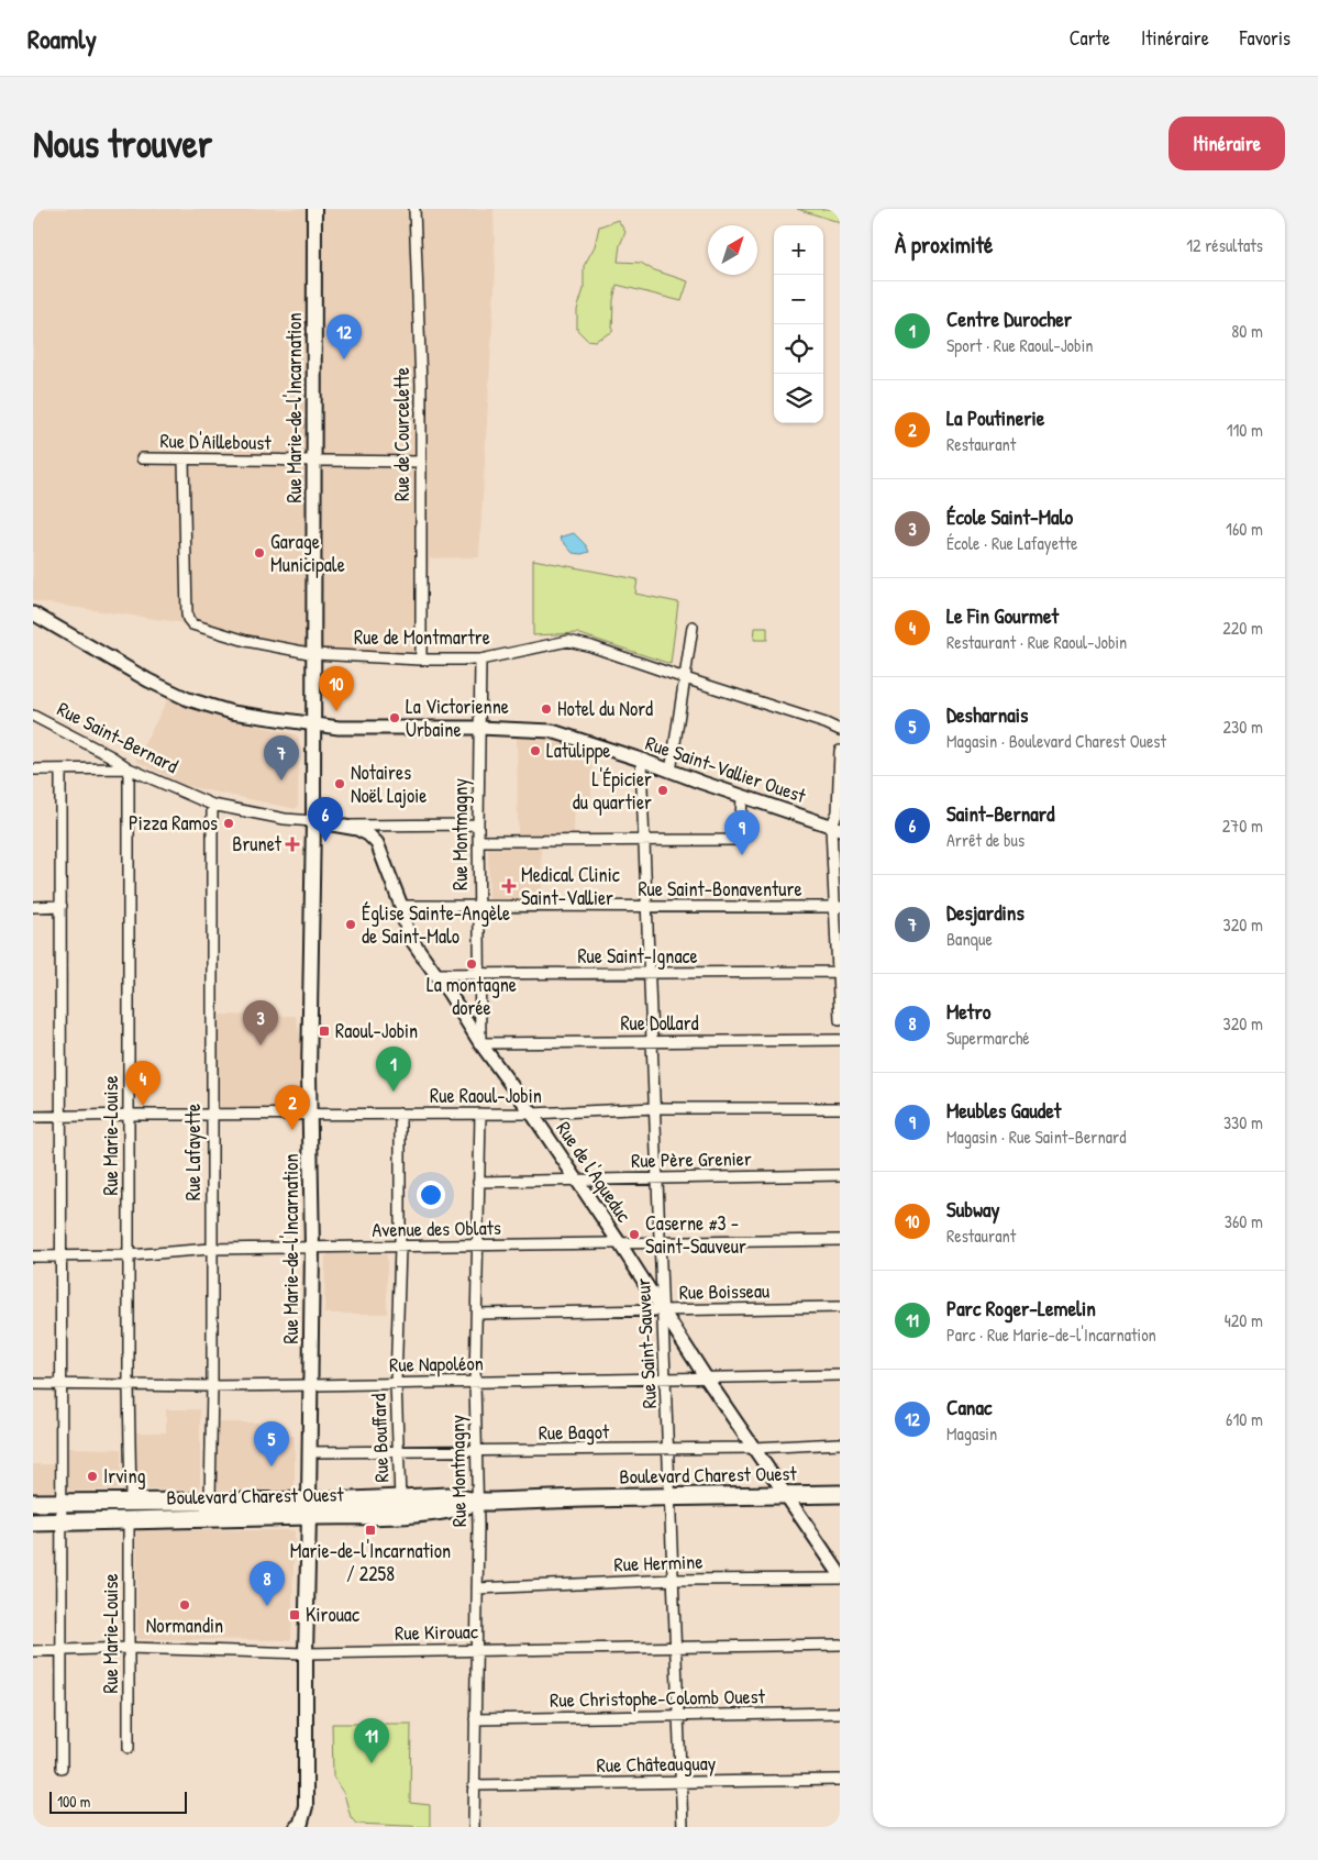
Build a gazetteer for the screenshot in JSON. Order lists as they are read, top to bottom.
{
  "streets": {
    "main road": ["Rue Marie-de-l'Incarnation", "Boulevard Charest Ouest"],
    "street": [
      "Rue de Courcelette",
      "Rue D'Ailleboust",
      "Rue de Montmartre",
      "Rue Saint-Bernard",
      "Rue Saint-Vallier Ouest",
      "Rue Montmagny",
      "Rue Saint-Bonaventure",
      "Rue Saint-Ignace",
      "Rue Dollard",
      "Rue Raoul-Jobin",
      "Rue Marie-Louise",
      "Rue Lafayette",
      "Rue Père Grenier",
      "Rue de l'Aqueduc",
      "Avenue des Oblats",
      "Rue Boisseau",
      "Rue Saint-Sauveur",
      "Rue Napoléon",
      "Rue Bagot",
      "Rue Bouffard",
      "Rue Hermine",
      "Rue Kirouac",
      "Rue Christophe-Colomb Ouest",
      "Rue Châteauguay"
    ]
  },
  "crossings": [
    ["Rue Marie-de-l'Incarnation", "Rue D'Ailleboust"],
    ["Rue Marie-de-l'Incarnation", "Rue de Montmartre"],
    ["Rue Marie-de-l'Incarnation", "Rue Saint-Bernard"],
    ["Rue Marie-de-l'Incarnation", "Rue Saint-Vallier Ouest"],
    ["Rue Marie-de-l'Incarnation", "Rue Raoul-Jobin"],
    ["Rue Marie-de-l'Incarnation", "Avenue des Oblats"],
    ["Rue Marie-de-l'Incarnation", "Rue Napoléon"],
    ["Rue Marie-de-l'Incarnation", "Rue Bagot"],
    ["Rue Marie-de-l'Incarnation", "Boulevard Charest Ouest"],
    ["Rue Marie-de-l'Incarnation", "Rue Kirouac"],
    ["Rue de Courcelette", "Rue D'Ailleboust"],
    ["Rue de Courcelette", "Rue de Montmartre"],
    ["Rue D'Ailleboust", "Rue de Montmartre"],
    ["Rue de Montmartre", "Rue Montmagny"],
    ["Rue Saint-Bernard", "Rue Montmagny"],
    ["Rue Saint-Bernard", "Rue Marie-Louise"],
    ["Rue Saint-Bernard", "Rue Lafayette"],
    ["Rue Saint-Bernard", "Rue de l'Aqueduc"],
    ["Rue Saint-Vallier Ouest", "Rue Montmagny"],
    ["Rue Saint-Vallier Ouest", "Rue Saint-Sauveur"],
    ["Rue Montmagny", "Rue Saint-Bonaventure"],
    ["Rue Montmagny", "Rue Saint-Ignace"],
    ["Rue Montmagny", "Rue Dollard"],
    ["Rue Montmagny", "Rue Raoul-Jobin"],
    ["Rue Montmagny", "Rue Père Grenier"],
    ["Rue Montmagny", "Rue de l'Aqueduc"],
    ["Rue Montmagny", "Avenue des Oblats"],
    ["Rue Montmagny", "Rue Boisseau"],
    ["Rue Montmagny", "Rue Napoléon"],
    ["Rue Montmagny", "Rue Bagot"],
    ["Rue Montmagny", "Boulevard Charest Ouest"],
    ["Rue Montmagny", "Rue Hermine"],
    ["Rue Montmagny", "Rue Kirouac"],
    ["Rue Montmagny", "Rue Christophe-Colomb Ouest"],
    ["Rue Montmagny", "Rue Châteauguay"],
    ["Rue Saint-Bonaventure", "Rue de l'Aqueduc"],
    ["Rue Saint-Bonaventure", "Rue Saint-Sauveur"],
    ["Rue Saint-Ignace", "Rue de l'Aqueduc"],
    ["Rue Saint-Ignace", "Rue Saint-Sauveur"],
    ["Rue Dollard", "Rue de l'Aqueduc"],
    ["Rue Dollard", "Rue Saint-Sauveur"],
    ["Rue Raoul-Jobin", "Rue Marie-Louise"],
    ["Rue Raoul-Jobin", "Rue Lafayette"],
    ["Rue Raoul-Jobin", "Rue de l'Aqueduc"],
    ["Rue Raoul-Jobin", "Rue Saint-Sauveur"],
    ["Rue Raoul-Jobin", "Rue Bouffard"],
    ["Rue Marie-Louise", "Avenue des Oblats"],
    ["Rue Marie-Louise", "Rue Napoléon"],
    ["Rue Marie-Louise", "Boulevard Charest Ouest"],
    ["Rue Marie-Louise", "Rue Kirouac"],
    ["Rue Lafayette", "Avenue des Oblats"],
    ["Rue Lafayette", "Rue Napoléon"],
    ["Rue Lafayette", "Boulevard Charest Ouest"],
    ["Rue Père Grenier", "Rue de l'Aqueduc"],
    ["Rue Père Grenier", "Rue Saint-Sauveur"],
    ["Rue de l'Aqueduc", "Avenue des Oblats"],
    ["Rue de l'Aqueduc", "Rue Boisseau"],
    ["Rue de l'Aqueduc", "Rue Saint-Sauveur"],
    ["Rue de l'Aqueduc", "Rue Napoléon"],
    ["Rue de l'Aqueduc", "Rue Bagot"],
    ["Rue de l'Aqueduc", "Boulevard Charest Ouest"],
    ["Rue de l'Aqueduc", "Rue Hermine"],
    ["Avenue des Oblats", "Rue Saint-Sauveur"],
    ["Avenue des Oblats", "Rue Bouffard"],
    ["Rue Boisseau", "Rue Saint-Sauveur"],
    ["Rue Saint-Sauveur", "Rue Napoléon"],
    ["Rue Saint-Sauveur", "Rue Bagot"],
    ["Rue Saint-Sauveur", "Boulevard Charest Ouest"],
    ["Rue Saint-Sauveur", "Rue Hermine"],
    ["Rue Saint-Sauveur", "Rue Kirouac"],
    ["Rue Saint-Sauveur", "Rue Christophe-Colomb Ouest"],
    ["Rue Saint-Sauveur", "Rue Châteauguay"],
    ["Rue Napoléon", "Rue Bouffard"],
    ["Rue Bagot", "Rue Bouffard"],
    ["Rue Bouffard", "Boulevard Charest Ouest"]
  ],
  "places": {
    "other": [
      "Garage Municipale",
      "Hotel du Nord",
      "La Victorienne Urbaine",
      "Latulippe",
      "Notaires Noël Lajoie",
      "L'Épicier du quartier",
      "Pizza Ramos",
      "Église Sainte-Angèle de Saint-Malo",
      "La montagne dorée",
      "Caserne #3 - Saint-Sauveur",
      "Irving",
      "Normandin"
    ],
    "health": ["Brunet", "Medical Clinic Saint-Vallier"],
    "transit": ["Raoul-Jobin", "Marie-de-l'Incarnation / 2258", "Kirouac"]
  },
  "scale_bar": "100 m",
  "north": "top right",
  "page": {
    "header": "Roamly",
    "nav": ["Carte", "Itinéraire", "Favoris"],
    "buttons": "Itinéraire",
    "title": "Nous trouver",
    "heading": ["À proximité", "12 résultats"],
    "map_buttons": ["+", "−"],
    "list": [
      {
        "mark": "1",
        "name": "Centre Durocher",
        "note": "Sport · Rue Raoul-Jobin",
        "value": "80 m"
      },
      {
        "mark": "2",
        "name": "La Poutinerie",
        "note": "Restaurant",
        "value": "110 m"
      },
      {
        "mark": "3",
        "name": "École Saint-Malo",
        "note": "École · Rue Lafayette",
        "value": "160 m"
      },
      {
        "mark": "4",
        "name": "Le Fin Gourmet",
        "note": "Restaurant · Rue Raoul-Jobin",
        "value": "220 m"
      },
      {
        "mark": "5",
        "name": "Desharnais",
        "note": "Magasin · Boulevard Charest Ouest",
        "value": "230 m"
      },
      {
        "mark": "6",
        "name": "Saint-Bernard",
        "note": "Arrêt de bus",
        "value": "270 m"
      },
      {
        "mark": "7",
        "name": "Desjardins",
        "note": "Banque",
        "value": "320 m"
      },
      {
        "mark": "8",
        "name": "Metro",
        "note": "Supermarché",
        "value": "320 m"
      },
      {
        "mark": "9",
        "name": "Meubles Gaudet",
        "note": "Magasin · Rue Saint-Bernard",
        "value": "330 m"
      },
      {
        "mark": "10",
        "name": "Subway",
        "note": "Restaurant",
        "value": "360 m"
      },
      {
        "mark": "11",
        "name": "Parc Roger-Lemelin",
        "note": "Parc · Rue Marie-de-l'Incarnation",
        "value": "420 m"
      },
      {
        "mark": "12",
        "name": "Canac",
        "note": "Magasin",
        "value": "610 m"
      }
    ],
    "pins": [
      "12",
      "10",
      "7",
      "6",
      "9",
      "3",
      "1",
      "4",
      "2",
      "5",
      "8",
      "11"
    ],
    "scale": "100 m"
  }
}
